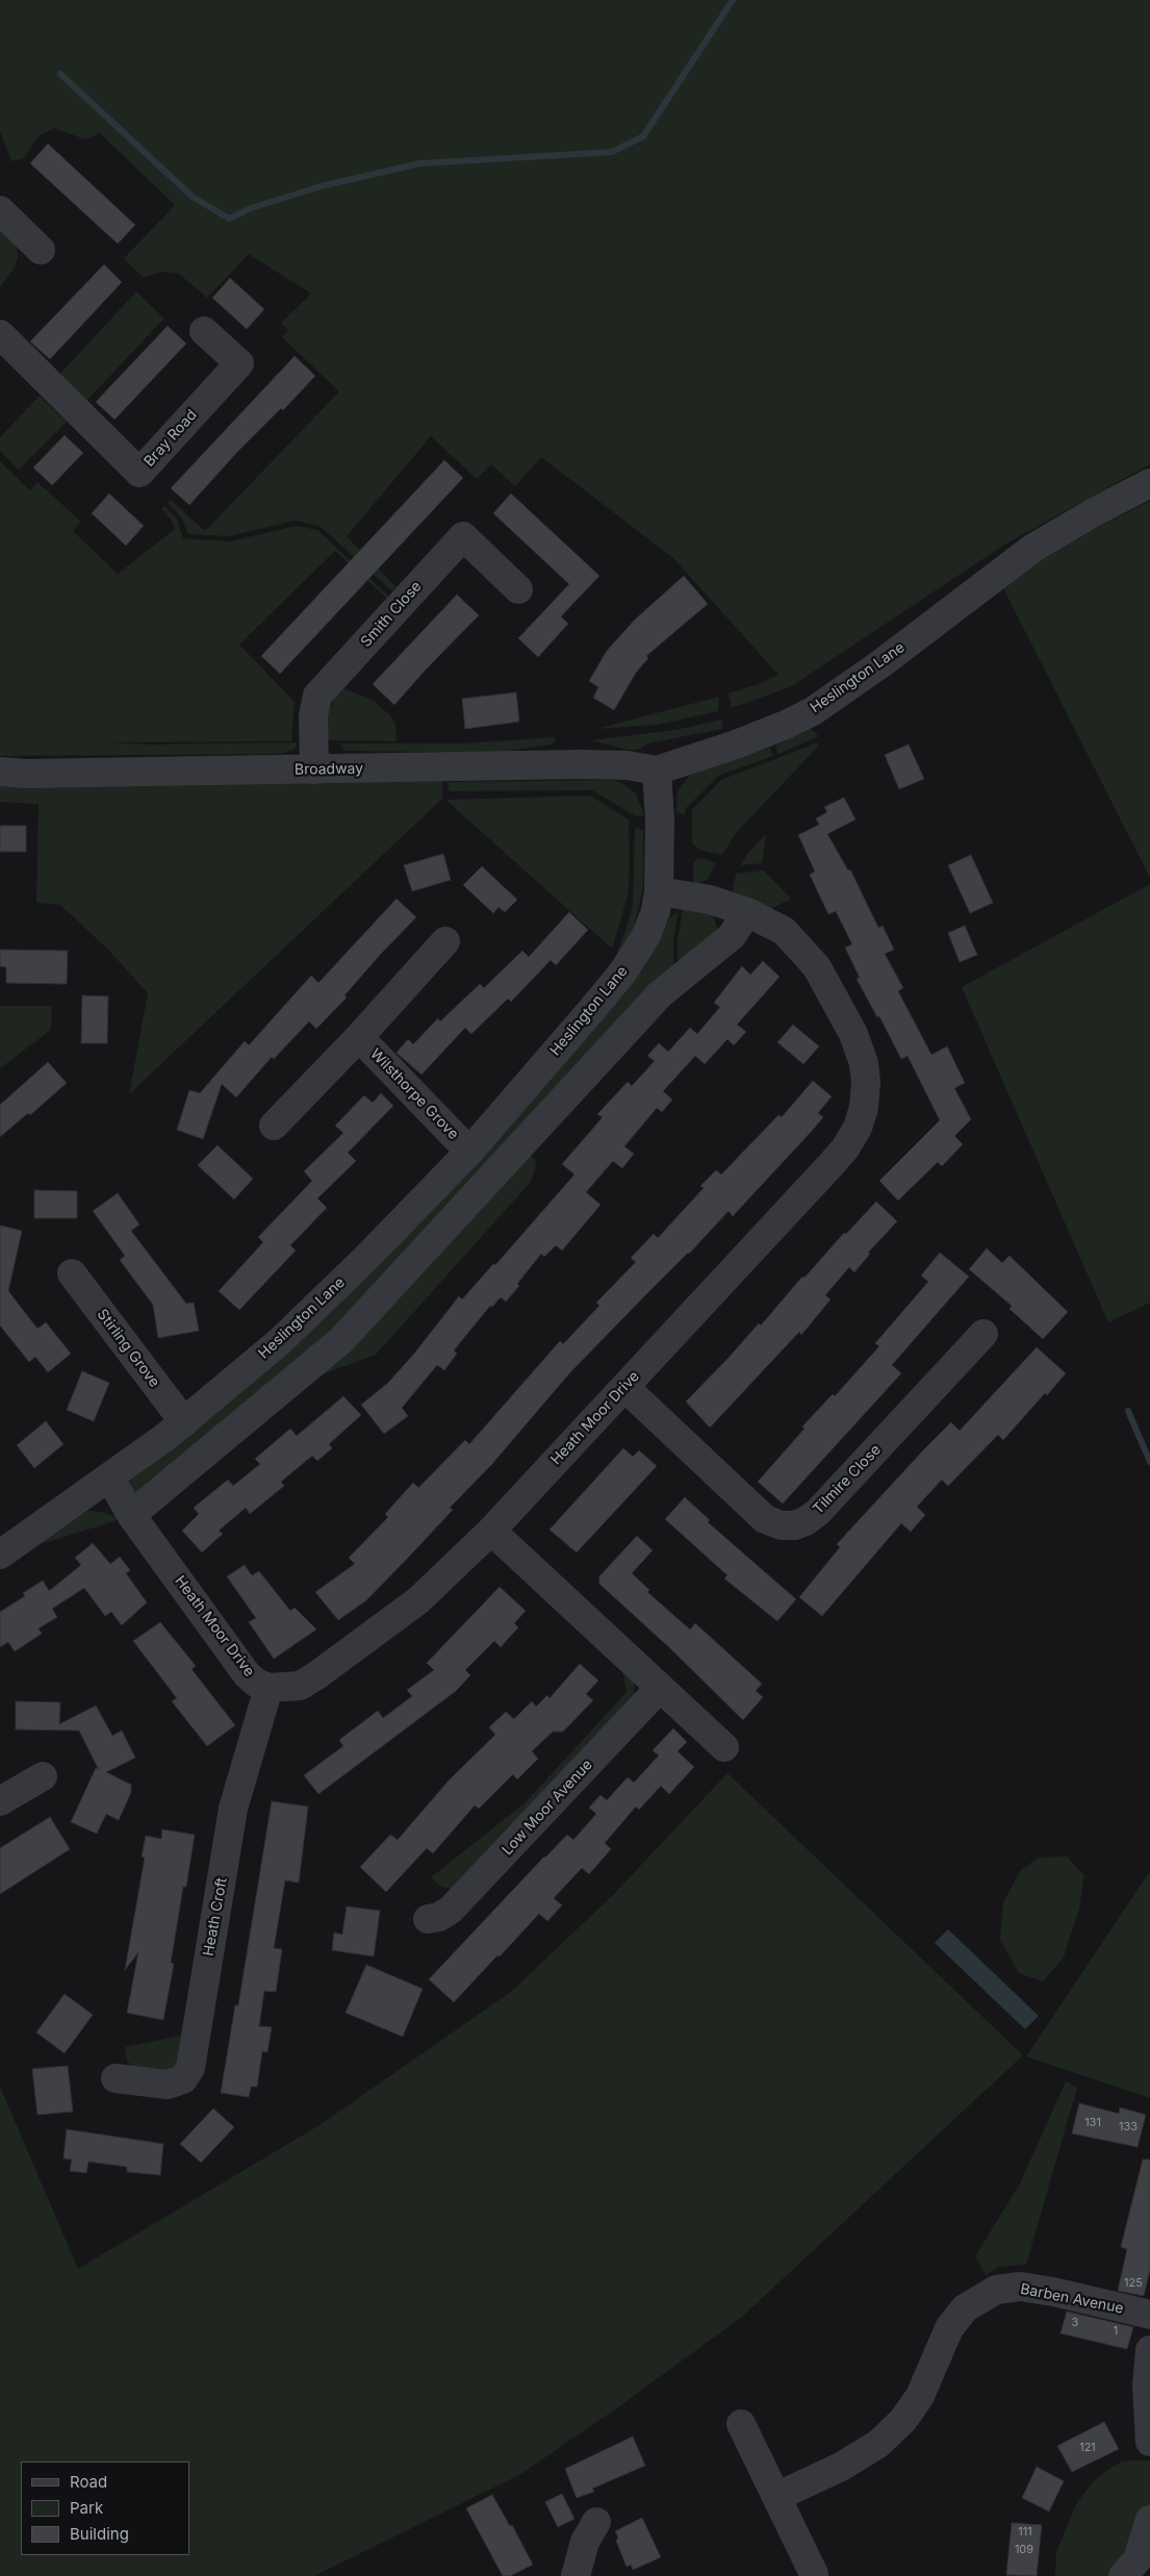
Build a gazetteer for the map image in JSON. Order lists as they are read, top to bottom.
{
  "streets": {
    "street": [
      "Bray Road",
      "Smith Close",
      "Heslington Lane",
      "Broadway",
      "Wilsthorpe Grove",
      "Stirling Grove",
      "Heath Moor Drive",
      "Tilmire Close",
      "Low Moor Avenue",
      "Heath Croft",
      "Barben Avenue"
    ]
  },
  "crossings": [
    ["Smith Close", "Broadway"],
    ["Heslington Lane", "Broadway"],
    ["Heslington Lane", "Wilsthorpe Grove"],
    ["Heslington Lane", "Stirling Grove"],
    ["Heslington Lane", "Heath Moor Drive"],
    ["Heath Moor Drive", "Tilmire Close"],
    ["Heath Moor Drive", "Heath Croft"]
  ],
  "house_numbers": [
    "131",
    "133",
    "125",
    "3",
    "1",
    "121",
    "111",
    "109"
  ],
  "legend": ["Road", "Park", "Building"]
}
